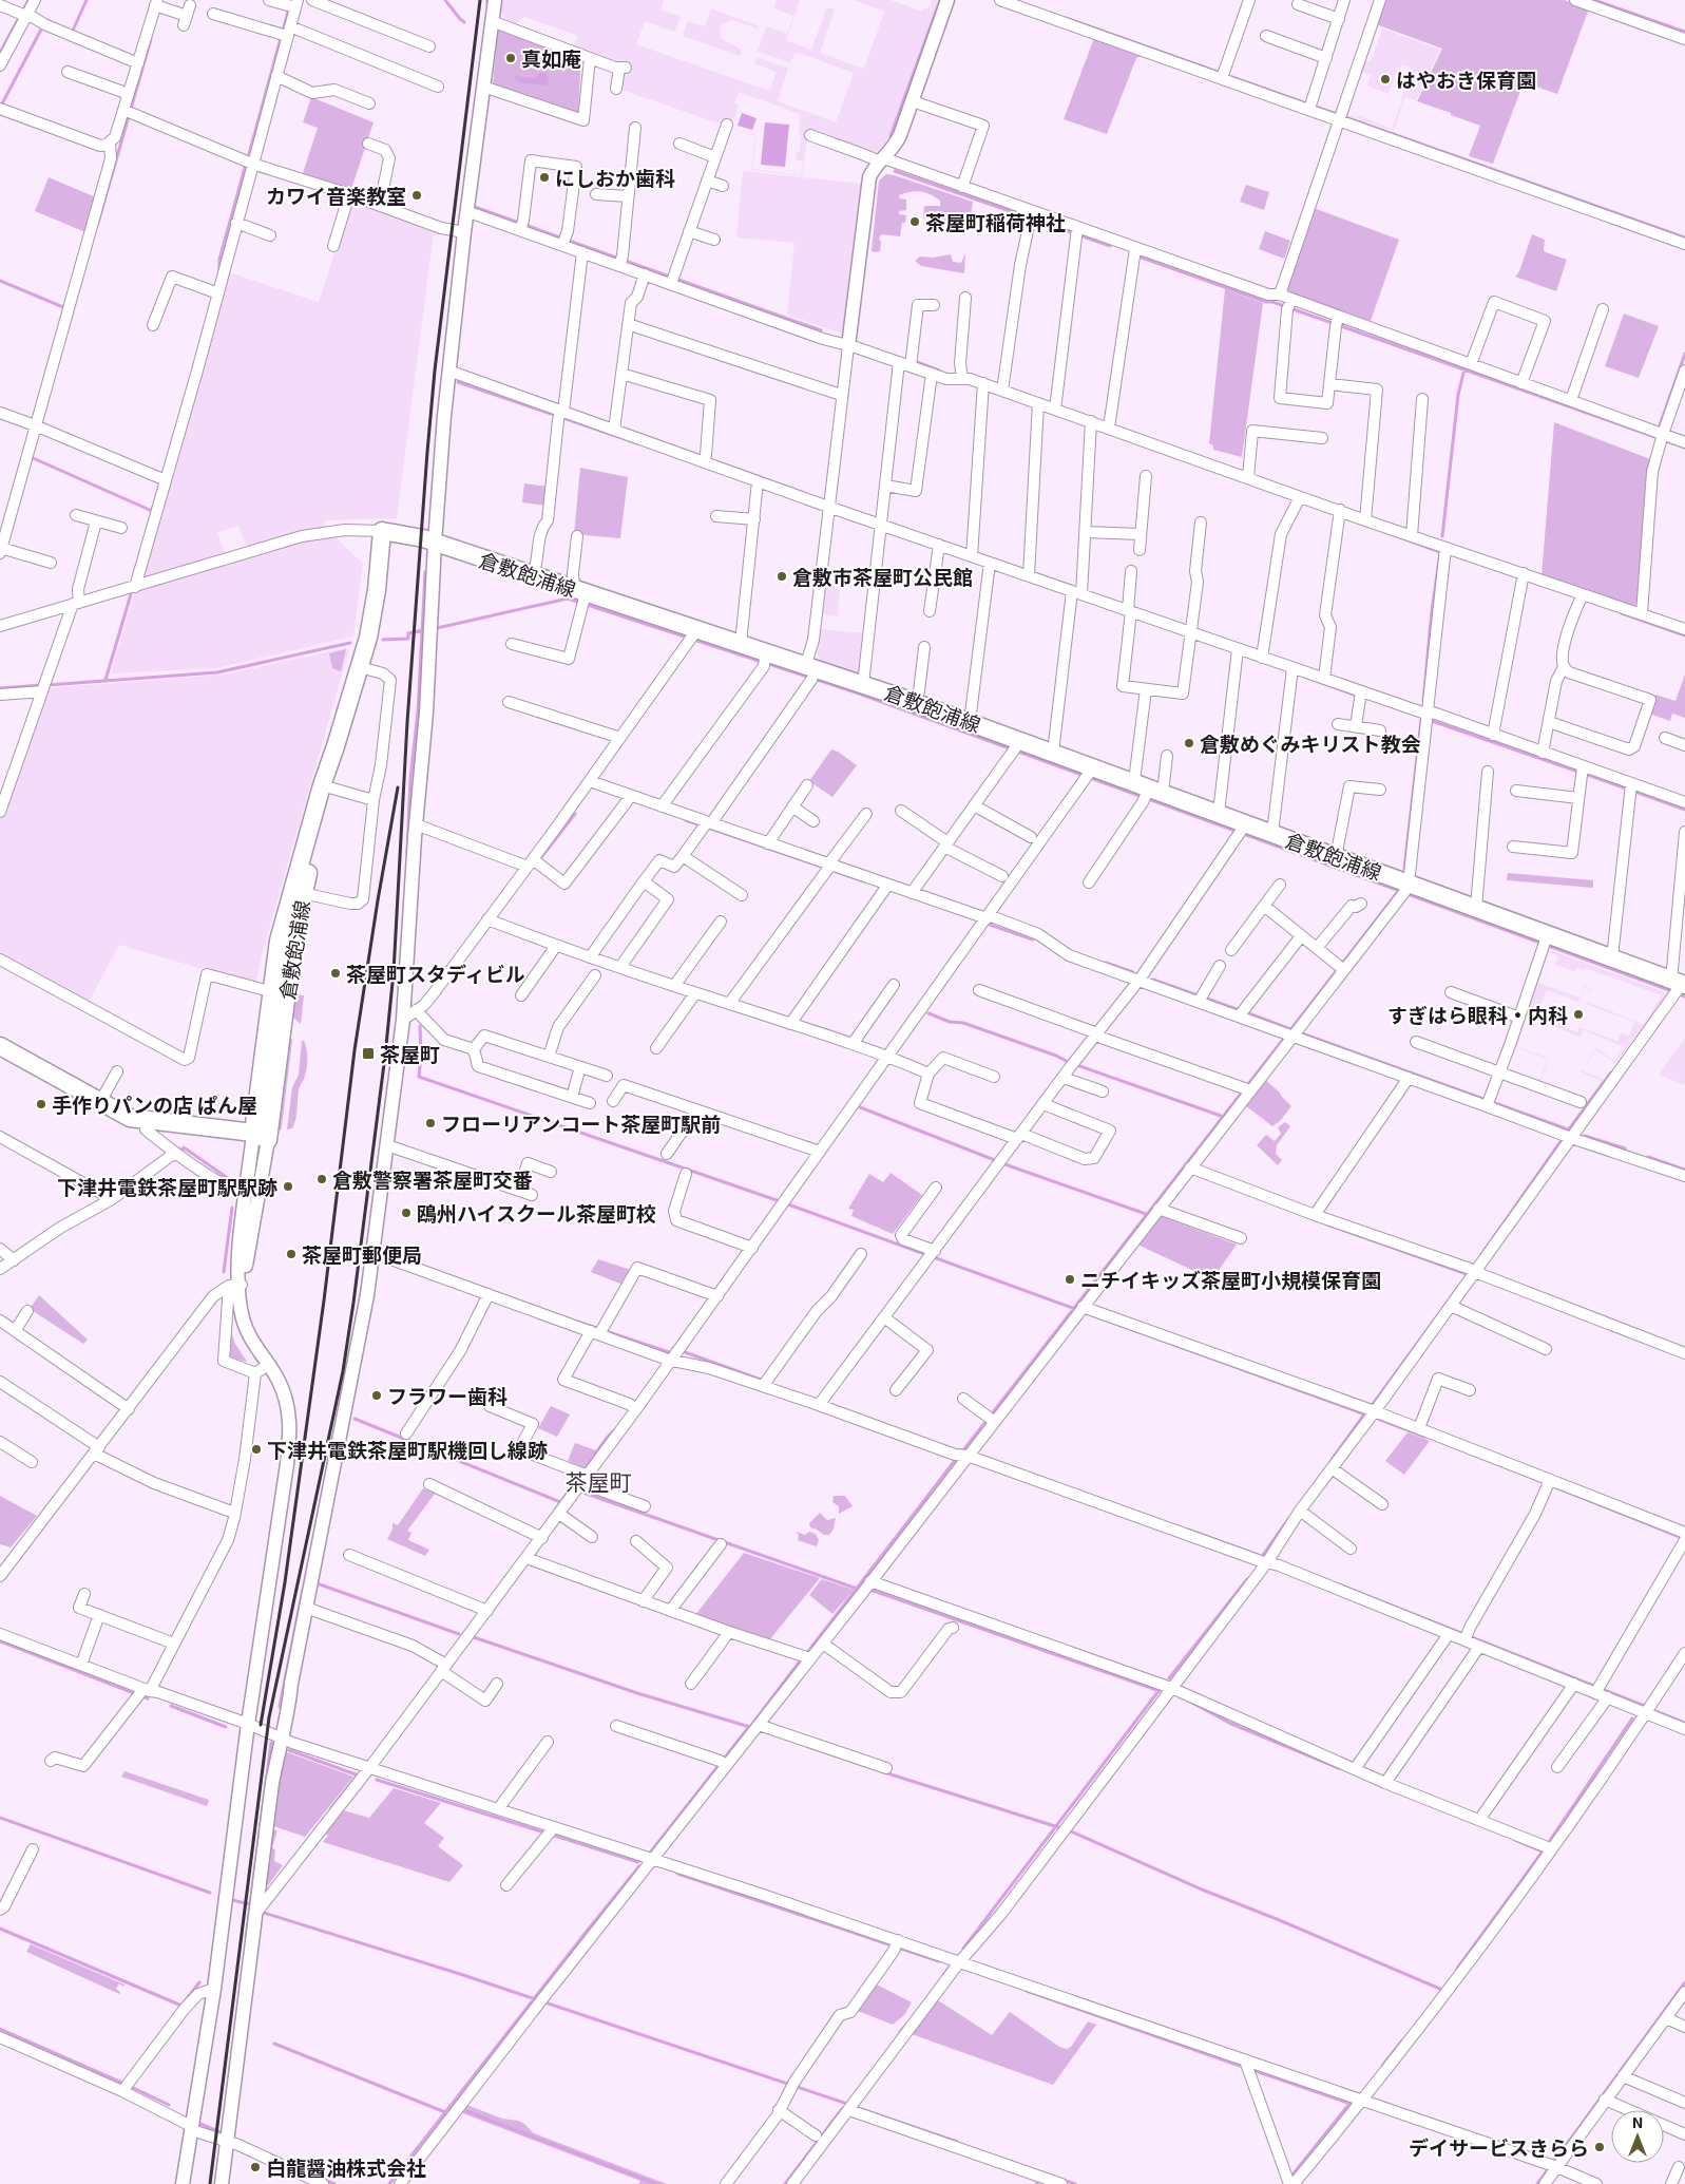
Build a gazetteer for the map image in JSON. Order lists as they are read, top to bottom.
{
  "streets": {
    "main road": ["倉敷飽浦線"]
  },
  "districts": ["茶屋町"],
  "places": {
    "other": [
      "真如庵",
      "はやおき保育園",
      "にしおか歯科",
      "カワイ音楽教室",
      "茶屋町稲荷神社",
      "倉敷市茶屋町公民館",
      "倉敷めぐみキリスト教会",
      "茶屋町スタディビル",
      "すぎはら眼科・内科",
      "手作りパンの店 ぱん屋",
      "フローリアンコート茶屋町駅前",
      "倉敷警察署茶屋町交番",
      "下津井電鉄茶屋町駅駅跡",
      "鴎州ハイスクール茶屋町校",
      "茶屋町郵便局",
      "ニチイキッズ茶屋町小規模保育園",
      "フラワー歯科",
      "下津井電鉄茶屋町駅機回し線跡",
      "デイサービスきらら",
      "白龍醤油株式会社"
    ],
    "transit": ["茶屋町"]
  },
  "north": "top"
}
